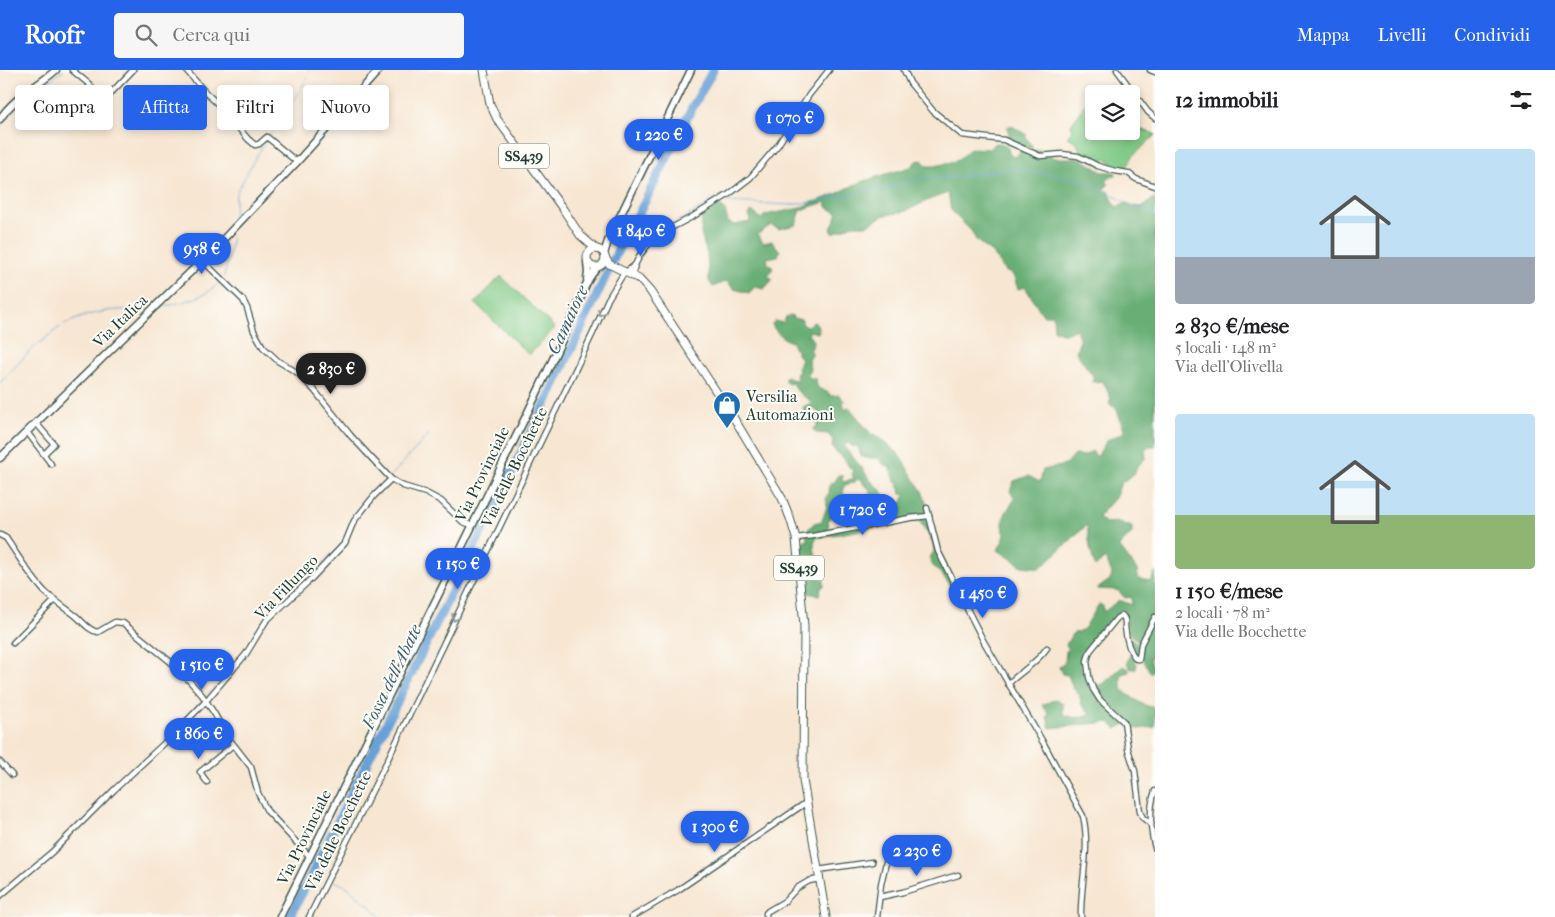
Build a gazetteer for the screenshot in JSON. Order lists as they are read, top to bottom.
{
  "streets": {
    "main road": ["SS439", "Via Italica", "Via Provinciale"],
    "street": ["Via delle Bocchette", "Via Fillungo"]
  },
  "crossings": [
    ["SS439", "Via delle Bocchette"],
    ["SS439", "Via Provinciale"]
  ],
  "one_way": ["Via delle Bocchette"],
  "water": ["Camaiore", "Fossa dell'Abate"],
  "places": {
    "shop": ["Versilia Automazioni"]
  },
  "page": {
    "header": "Roofr",
    "search": "Cerca qui",
    "nav": ["Mappa", "Livelli", "Condividi"],
    "heading": "12 immobili",
    "chip": [
      "Compra",
      "Affitta",
      "Filtri",
      "Nuovo"
    ],
    "price": [
      "1 070 €",
      "1 220 €",
      "1 840 €",
      "958 €",
      "2 830 €",
      "1 720 €",
      "1 150 €",
      "1 450 €",
      "1 510 €",
      "1 860 €",
      "1 300 €",
      "2 230 €"
    ],
    "list": [
      {
        "name": "2 830 €/mese",
        "note": "5 locali · 148 m² · Via dell'Olivella"
      },
      {
        "name": "1 150 €/mese",
        "note": "2 locali · 78 m² · Via delle Bocchette"
      }
    ]
  }
}
